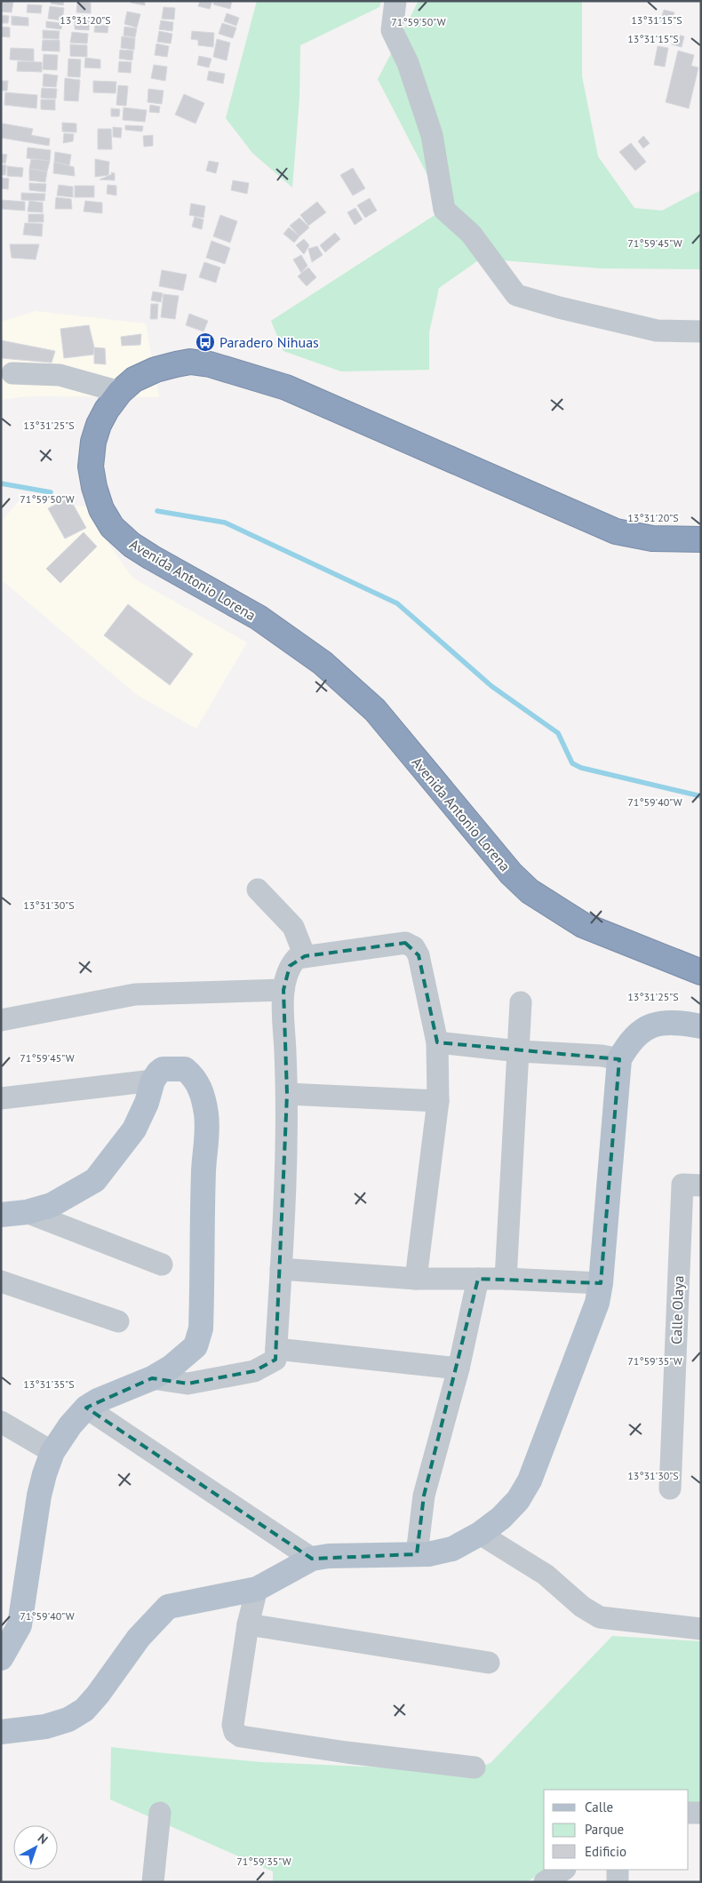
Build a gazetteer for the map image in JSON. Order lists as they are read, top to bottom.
{
  "streets": {
    "highway": ["Avenida Antonio Lorena"],
    "street": ["Calle Olaya"]
  },
  "places": {
    "bus stop": ["Paradero Nihuas"]
  },
  "legend": ["Calle", "Parque", "Edificio"],
  "north": "top right",
  "coordinates": [
    "13°31'15\"S",
    "13°31'20\"S",
    "71°59'50\"W",
    "71°59'45\"W",
    "13°31'25\"S",
    "71°59'40\"W",
    "13°31'30\"S",
    "71°59'35\"W",
    "13°31'35\"S"
  ]
}
